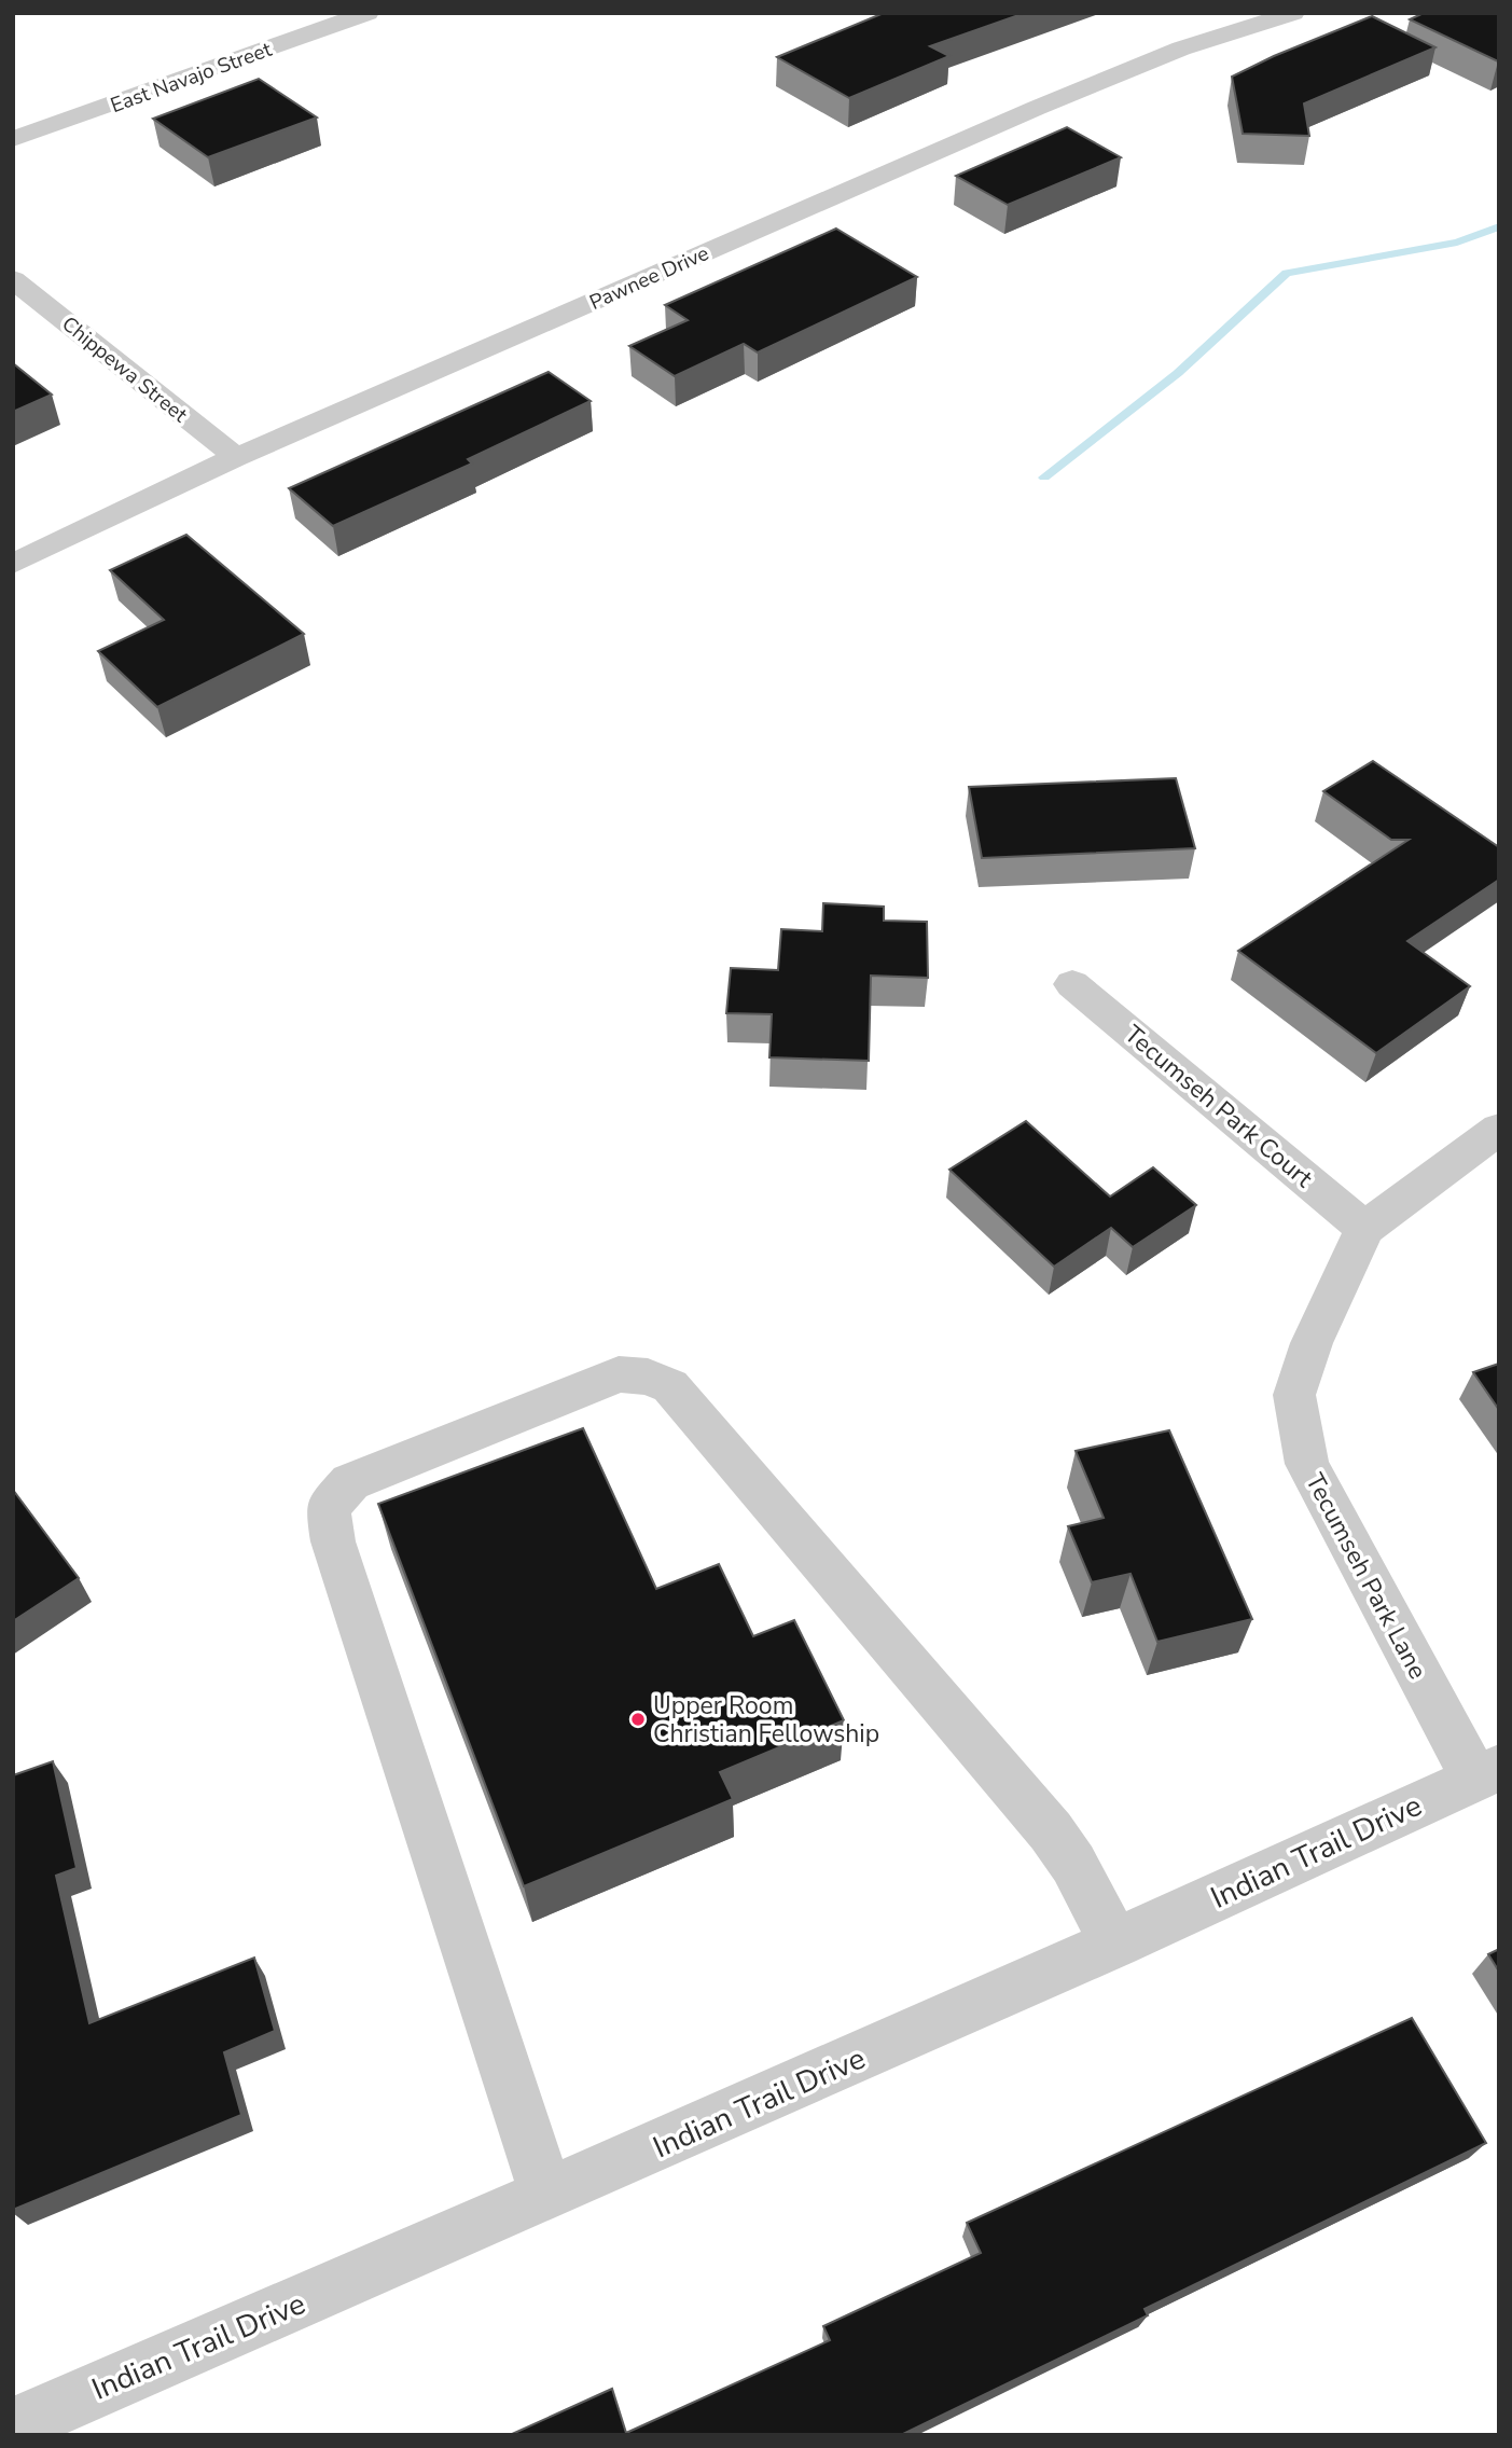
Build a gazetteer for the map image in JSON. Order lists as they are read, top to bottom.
{
  "streets": {
    "street": [
      "East Navajo Street",
      "Pawnee Drive",
      "Chippewa Street",
      "Tecumseh Park Court",
      "Tecumseh Park Lane",
      "Indian Trail Drive"
    ]
  },
  "crossings": [
    ["Pawnee Drive", "Chippewa Street"],
    ["Tecumseh Park Court", "Tecumseh Park Lane"],
    ["Tecumseh Park Lane", "Indian Trail Drive"]
  ],
  "places": ["Upper Room Christian Fellowship"]
}
